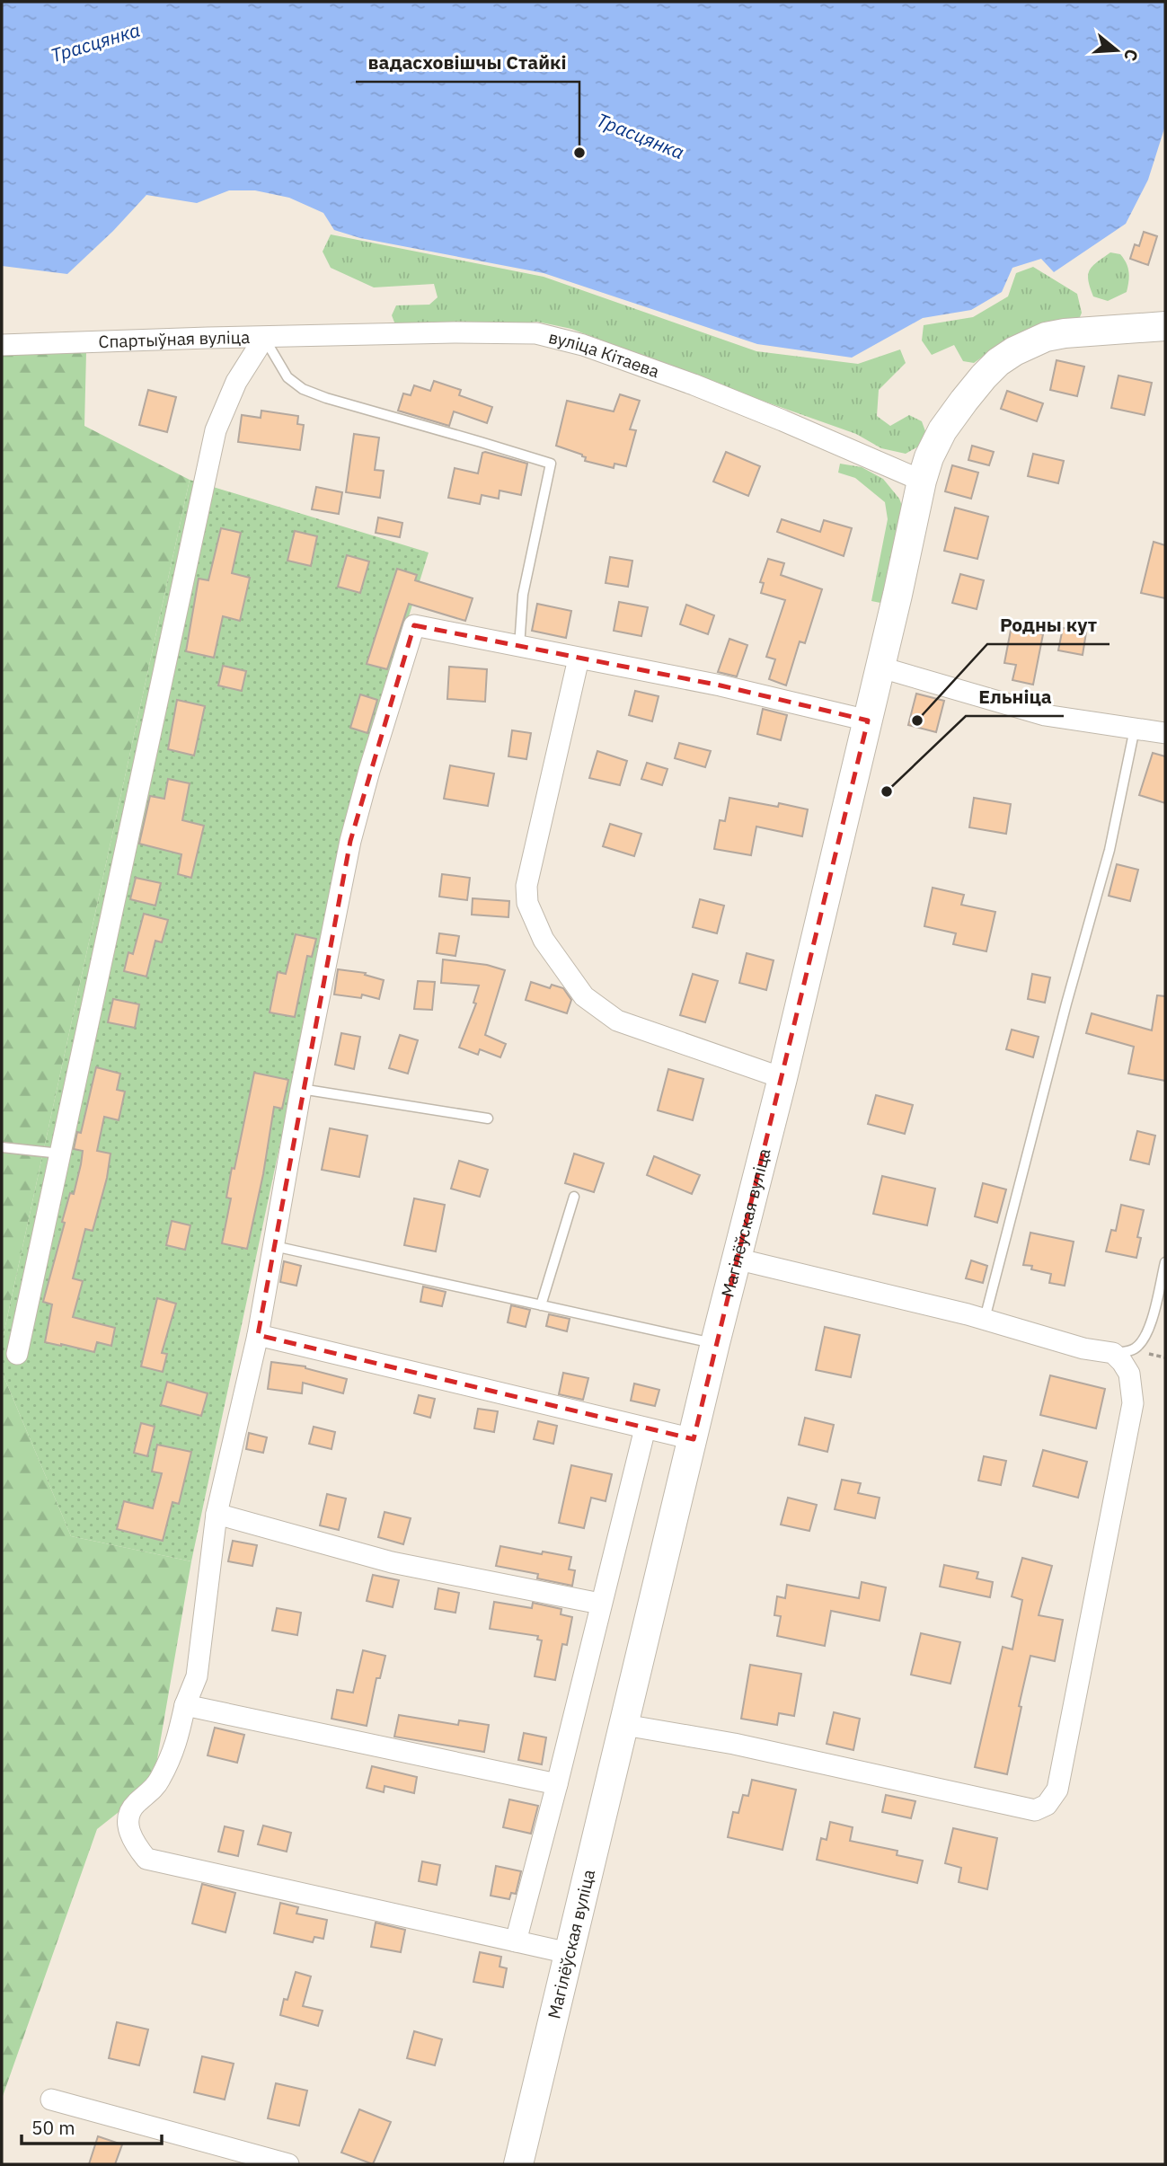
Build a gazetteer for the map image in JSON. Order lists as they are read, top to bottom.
{
  "streets": {
    "main road": ["Магілёўская вуліца"],
    "street": ["Спартыўная вуліца", "вуліца Кітаева"]
  },
  "crossings": [
    ["Спартыўная вуліца", "вуліца Кітаева"]
  ],
  "water": ["Трасцянка"],
  "places": ["вадасховішчы Стайкі", "Родны кут", "Ельніца"],
  "scale_bar": "50 m",
  "north": "right"
}
